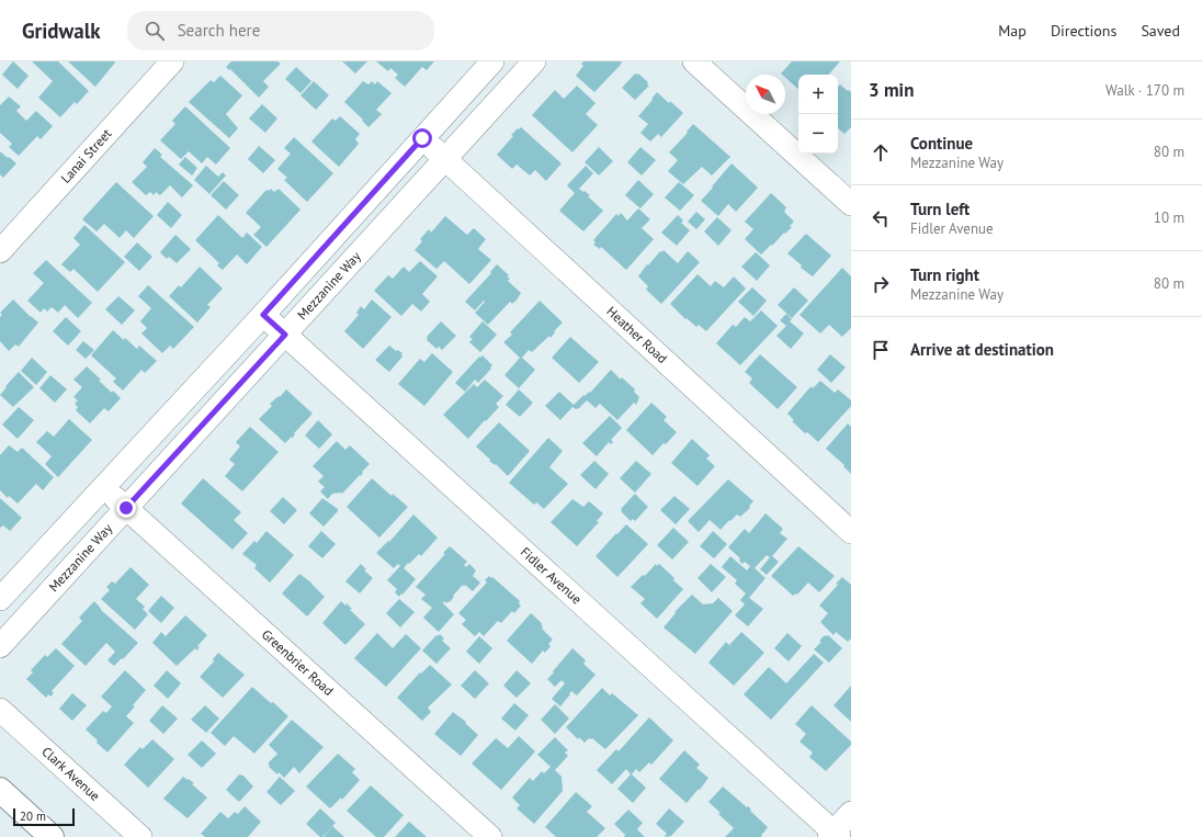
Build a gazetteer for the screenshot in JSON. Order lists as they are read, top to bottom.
{
  "streets": {
    "street": [
      "Lanai Street",
      "Mezzanine Way",
      "Heather Road",
      "Fidler Avenue",
      "Greenbrier Road",
      "Clark Avenue"
    ]
  },
  "crossings": [
    ["Mezzanine Way", "Heather Road"],
    ["Mezzanine Way", "Fidler Avenue"],
    ["Mezzanine Way", "Greenbrier Road"]
  ],
  "scale_bar": "20 m",
  "north": "top left",
  "page": {
    "header": "Gridwalk",
    "search": "Search here",
    "nav": ["Map", "Directions", "Saved"],
    "heading": ["3 min", "Walk · 170 m"],
    "map_buttons": ["+", "−"],
    "list": [
      ["Continue", "Mezzanine Way", "80 m"],
      ["Turn left", "Fidler Avenue", "10 m"],
      ["Turn right", "Mezzanine Way", "80 m"],
      "Arrive at destination"
    ],
    "scale": "20 m"
  }
}
